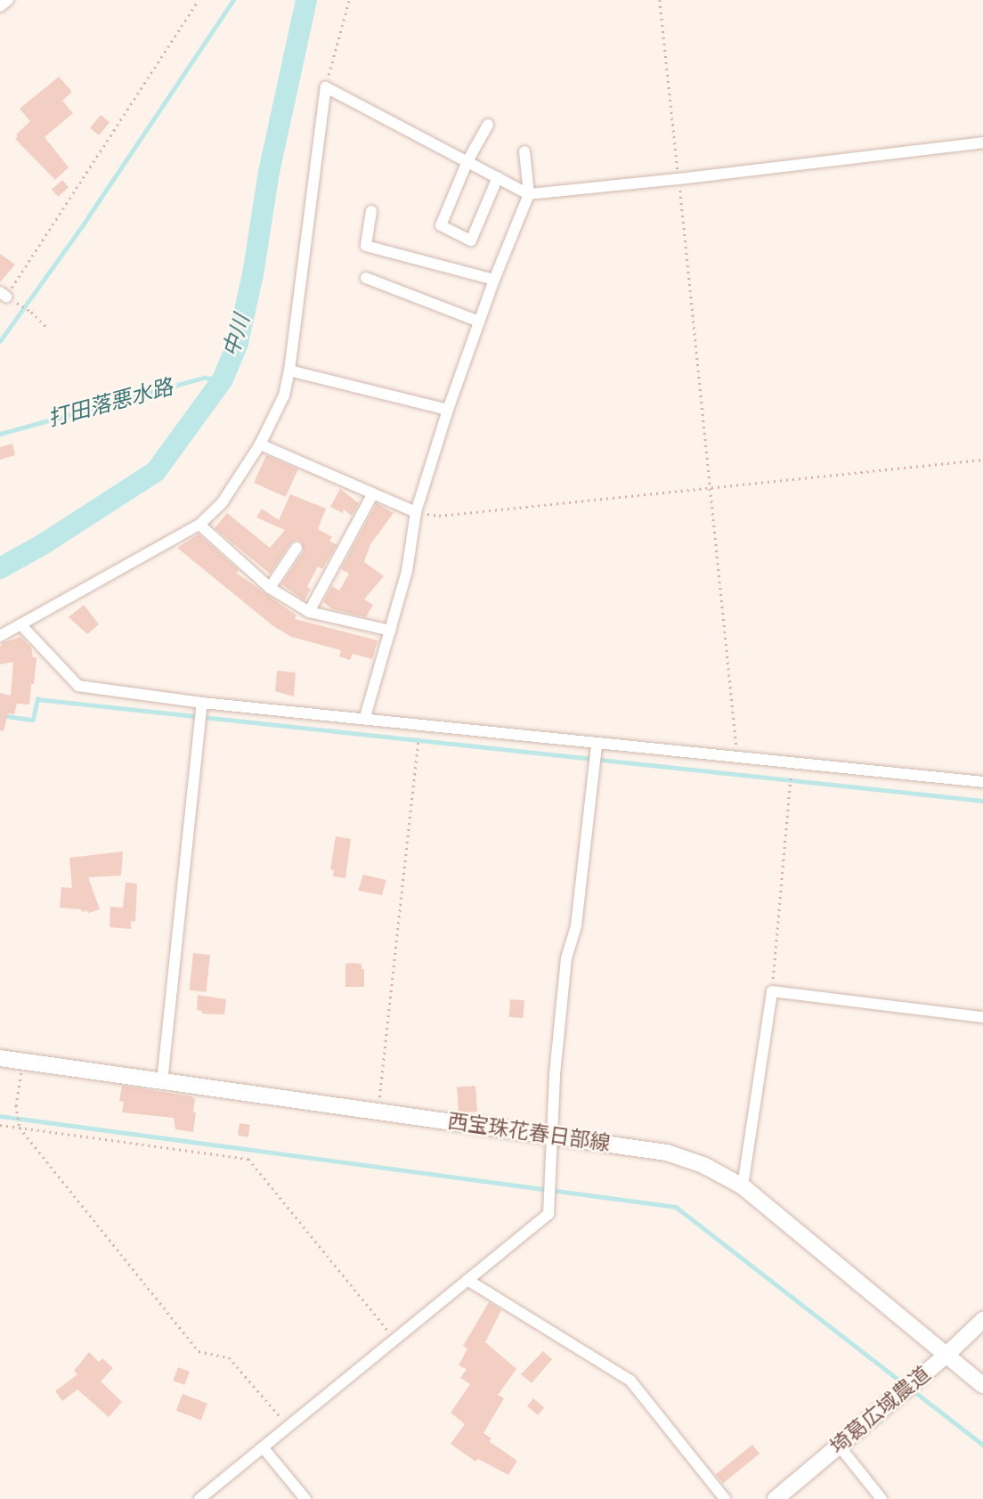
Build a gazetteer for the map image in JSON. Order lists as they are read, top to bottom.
{
  "streets": {
    "main road": ["西宝珠花春日部線", "埼葛広域農道"]
  },
  "crossings": [
    ["西宝珠花春日部線", "埼葛広域農道"]
  ],
  "water": ["中川", "打田落悪水路"]
}
